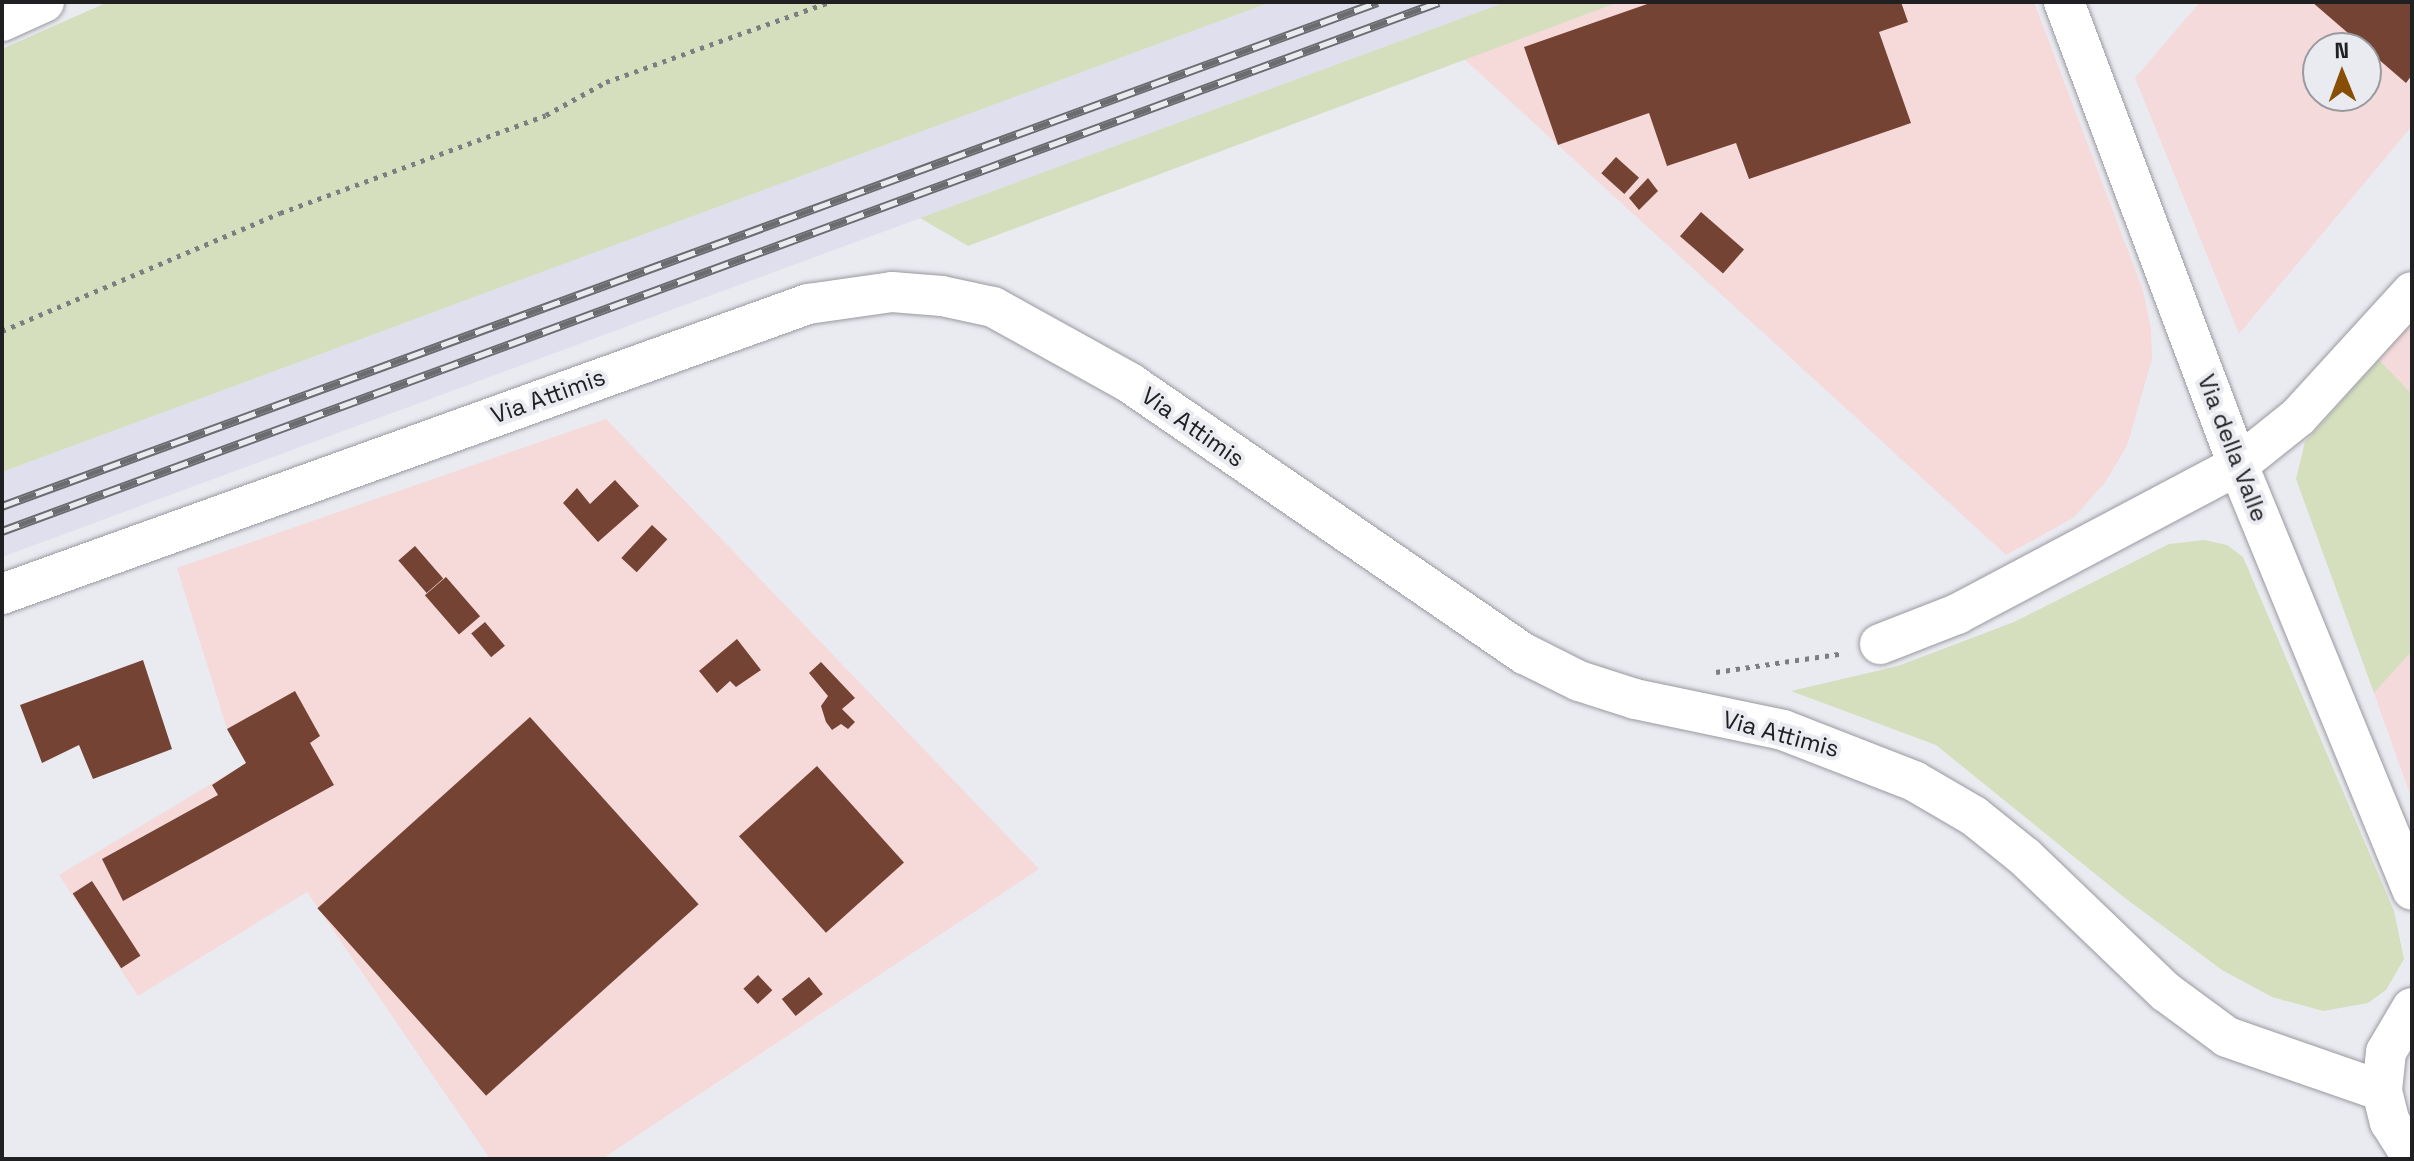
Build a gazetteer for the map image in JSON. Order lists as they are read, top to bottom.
{
  "streets": {
    "street": ["Via Attimis", "Via della Valle"]
  },
  "north": "top"
}
